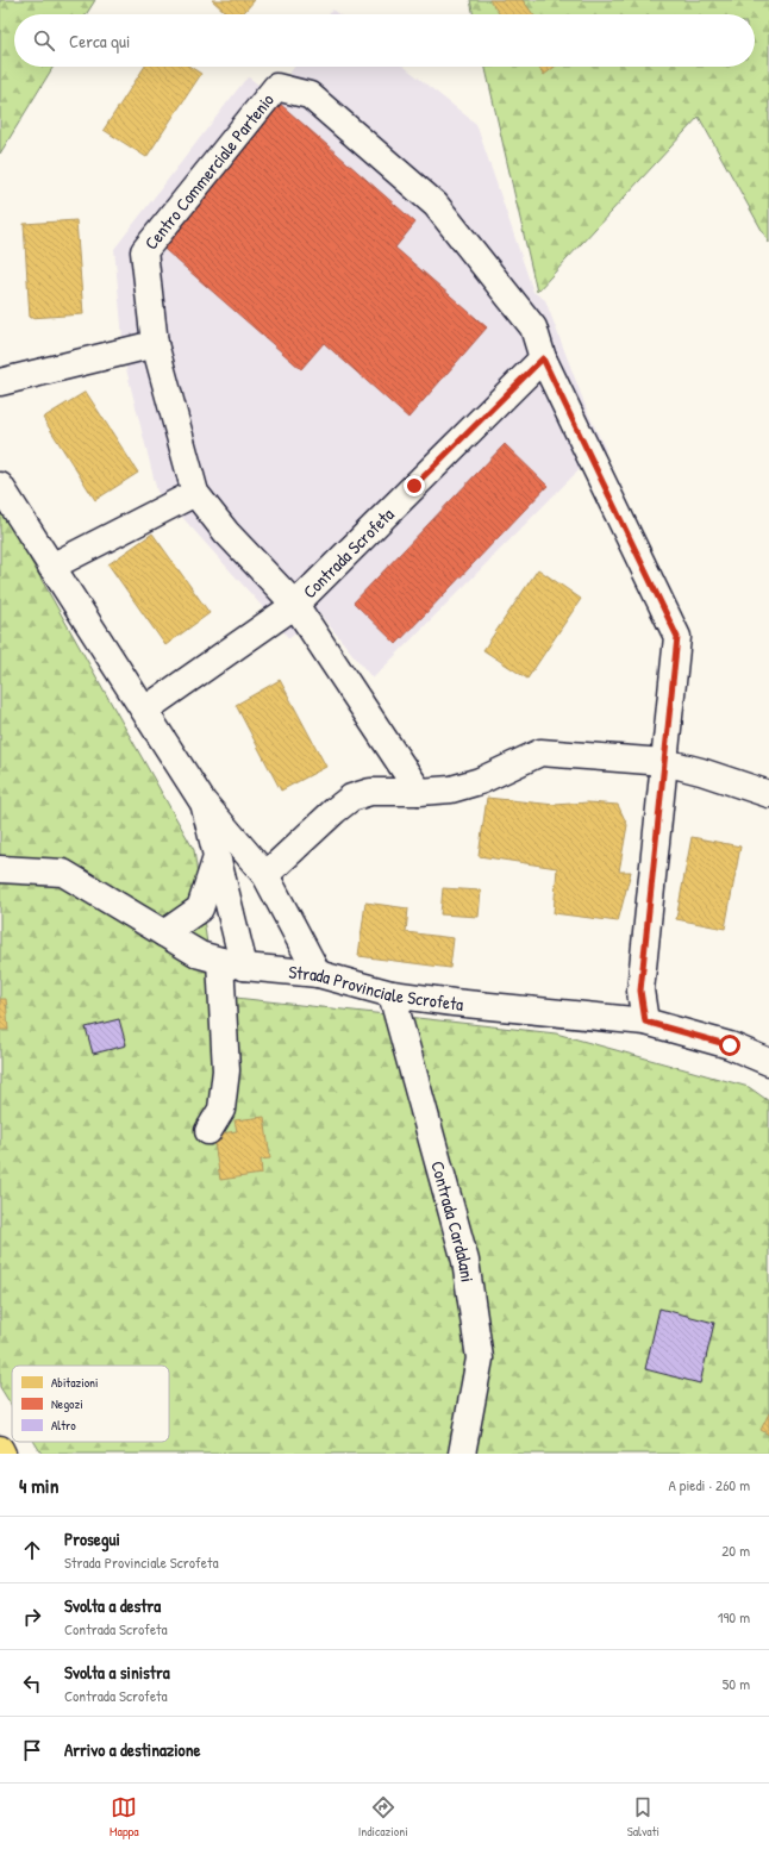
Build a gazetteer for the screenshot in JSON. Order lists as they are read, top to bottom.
{
  "streets": {
    "street": [
      "Centro Commerciale Partenio",
      "Contrada Scrofeta",
      "Strada Provinciale Scrofeta",
      "Contrada Cardalani"
    ]
  },
  "crossings": [
    ["Centro Commerciale Partenio", "Contrada Scrofeta"],
    ["Strada Provinciale Scrofeta", "Contrada Cardalani"]
  ],
  "legend": ["Abitazioni", "Negozi", "Altro"],
  "page": {
    "search": "Cerca qui",
    "heading": ["4 min", "A piedi · 260 m"],
    "list": [
      ["Prosegui", "Strada Provinciale Scrofeta", "20 m"],
      ["Svolta a destra", "Contrada Scrofeta", "190 m"],
      ["Svolta a sinistra", "Contrada Scrofeta", "50 m"],
      "Arrivo a destinazione"
    ],
    "nav": ["Mappa", "Indicazioni", "Salvati"]
  }
}
